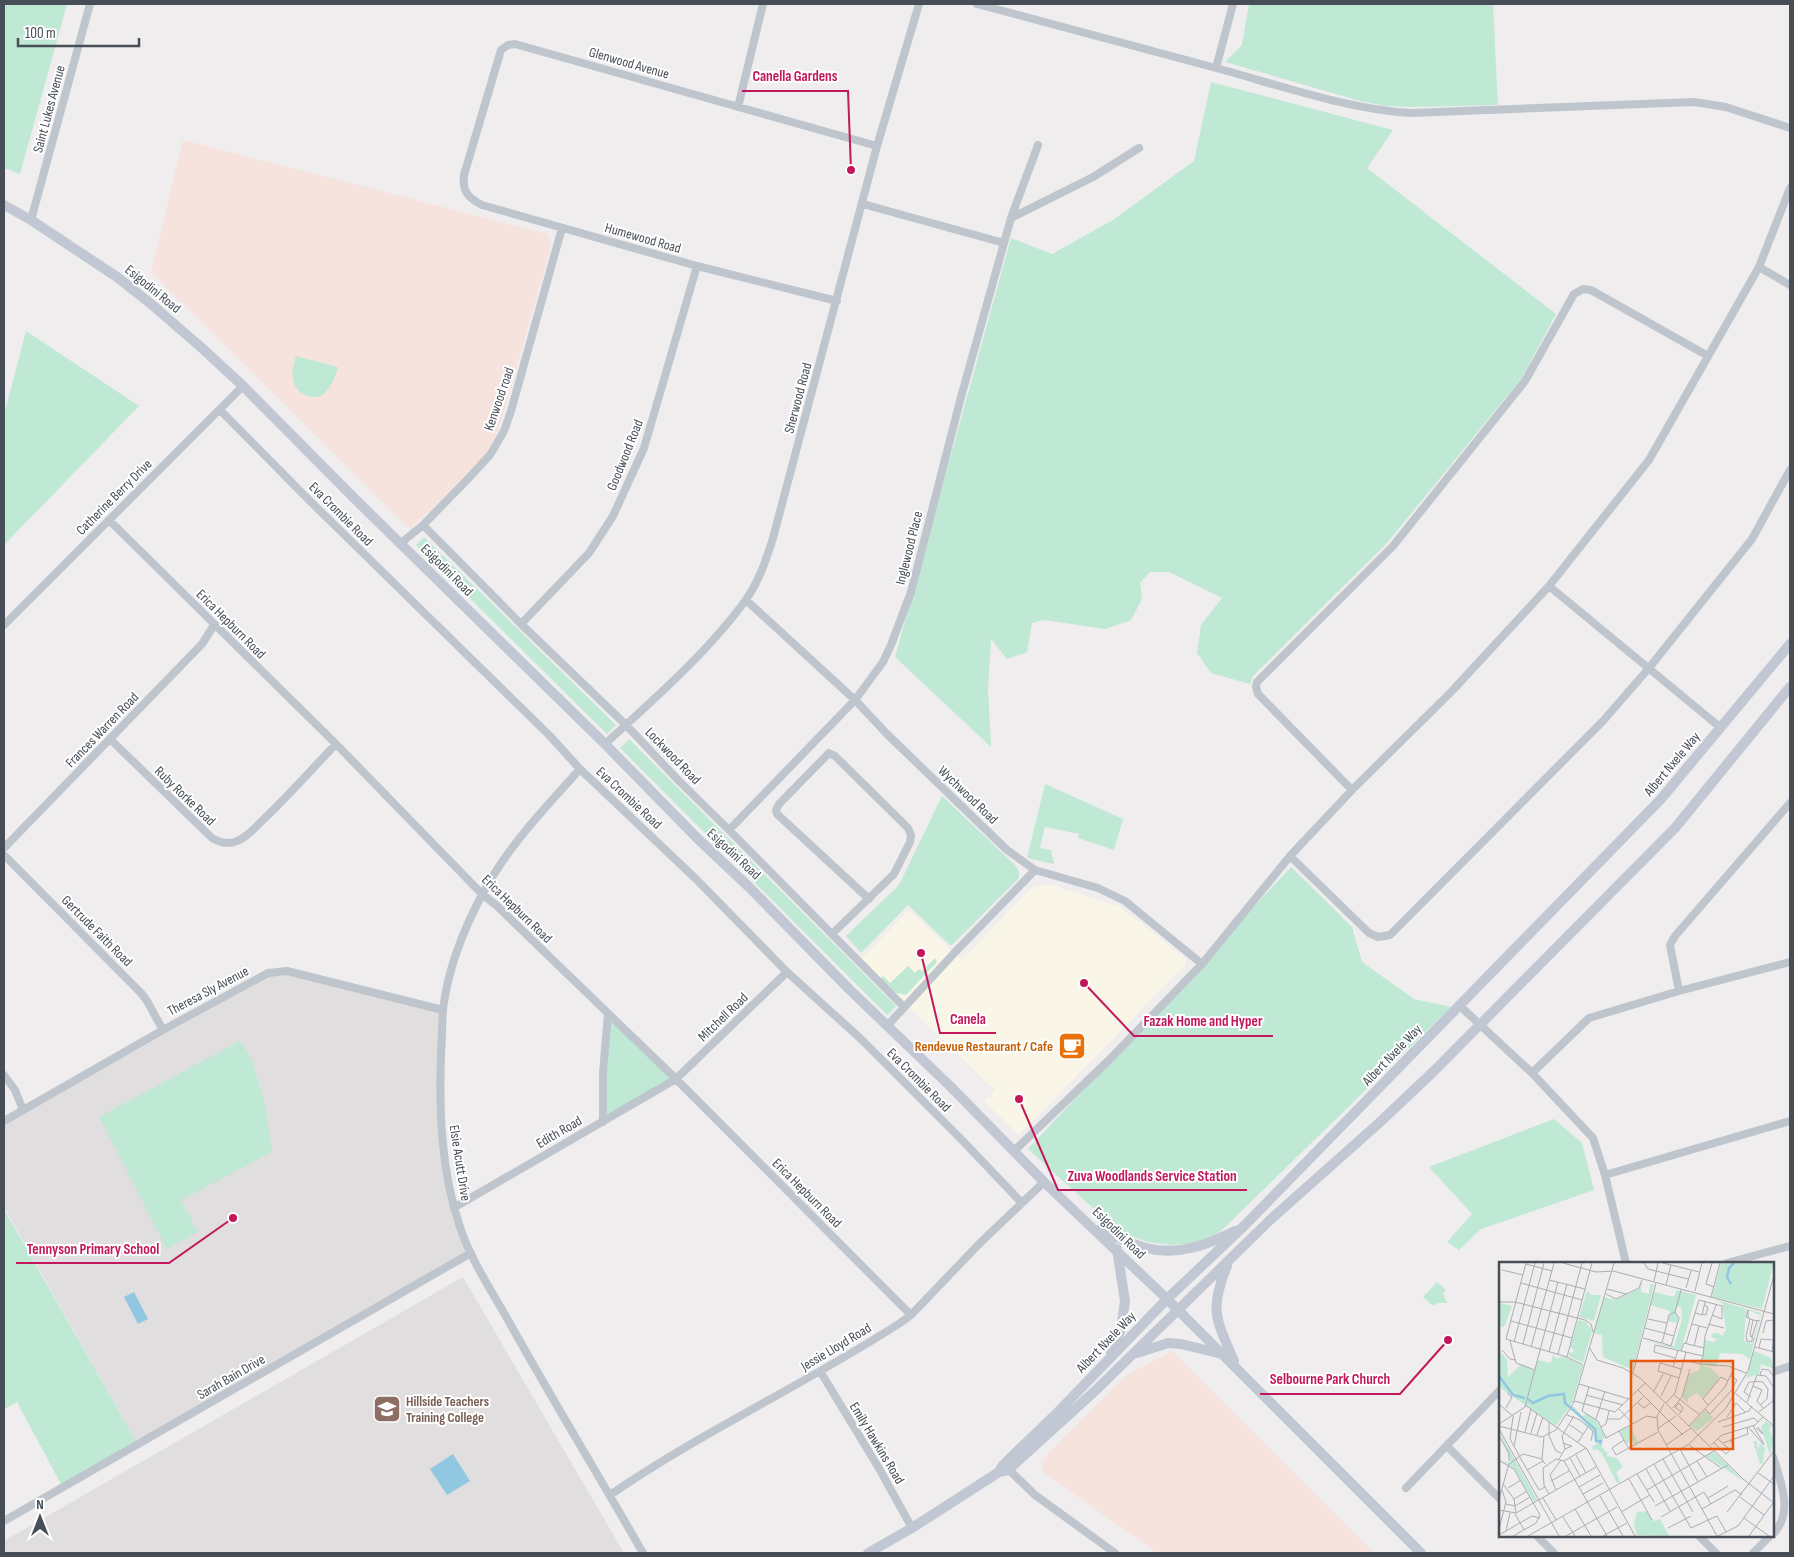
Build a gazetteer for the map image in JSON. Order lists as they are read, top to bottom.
{
  "streets": {
    "main road": ["Esigodini Road", "Albert Nxele Way"],
    "street": [
      "Glenwood Avenue",
      "Saint Lukes Avenue",
      "Humewood Road",
      "Sherwood Road",
      "Kenwood road",
      "Goodwood Road",
      "Catherine Berry Drive",
      "Eva Crombie Road",
      "Inglewood Place",
      "Erica Hepburn Road",
      "Frances Warren Road",
      "Lockwood Road",
      "Wychwood Road",
      "Ruby Rorke Road",
      "Gertrude Faith Road",
      "Theresa Sly Avenue",
      "Mitchell Road",
      "Edith Road",
      "Elsie Acutt Drive",
      "Jessie Lloyd Road",
      "Sarah Bain Drive",
      "Emily Hawkins Road"
    ]
  },
  "crossings": [
    ["Glenwood Avenue", "Humewood Road"],
    ["Glenwood Avenue", "Sherwood Road"],
    ["Saint Lukes Avenue", "Esigodini Road"],
    ["Humewood Road", "Sherwood Road"],
    ["Humewood Road", "Kenwood road"],
    ["Humewood Road", "Goodwood Road"],
    ["Esigodini Road", "Sherwood Road"],
    ["Esigodini Road", "Kenwood road"],
    ["Esigodini Road", "Catherine Berry Drive"],
    ["Esigodini Road", "Albert Nxele Way"],
    ["Esigodini Road", "Jessie Lloyd Road"],
    ["Sherwood Road", "Lockwood Road"],
    ["Sherwood Road", "Wychwood Road"],
    ["Kenwood road", "Lockwood Road"],
    ["Goodwood Road", "Lockwood Road"],
    ["Catherine Berry Drive", "Eva Crombie Road"],
    ["Catherine Berry Drive", "Erica Hepburn Road"],
    ["Eva Crombie Road", "Mitchell Road"],
    ["Eva Crombie Road", "Elsie Acutt Drive"],
    ["Eva Crombie Road", "Jessie Lloyd Road"],
    ["Inglewood Place", "Lockwood Road"],
    ["Inglewood Place", "Wychwood Road"],
    ["Erica Hepburn Road", "Frances Warren Road"],
    ["Erica Hepburn Road", "Ruby Rorke Road"],
    ["Erica Hepburn Road", "Mitchell Road"],
    ["Erica Hepburn Road", "Edith Road"],
    ["Erica Hepburn Road", "Elsie Acutt Drive"],
    ["Erica Hepburn Road", "Jessie Lloyd Road"],
    ["Frances Warren Road", "Ruby Rorke Road"],
    ["Albert Nxele Way", "Emily Hawkins Road"],
    ["Gertrude Faith Road", "Theresa Sly Avenue"],
    ["Theresa Sly Avenue", "Elsie Acutt Drive"],
    ["Mitchell Road", "Edith Road"],
    ["Edith Road", "Elsie Acutt Drive"],
    ["Elsie Acutt Drive", "Jessie Lloyd Road"],
    ["Elsie Acutt Drive", "Sarah Bain Drive"],
    ["Jessie Lloyd Road", "Emily Hawkins Road"]
  ],
  "places": {
    "other": [
      "Canella Gardens",
      "Canela",
      "Fazak Home and Hyper",
      "Zuva Woodlands Service Station",
      "Tennyson Primary School",
      "Selbourne Park Church"
    ],
    "cafe": ["Rendevue Restaurant / Cafe"],
    "school or university": ["Hillside Teachers Training College"]
  },
  "scale_bar": "100 m",
  "north": "top"
}
